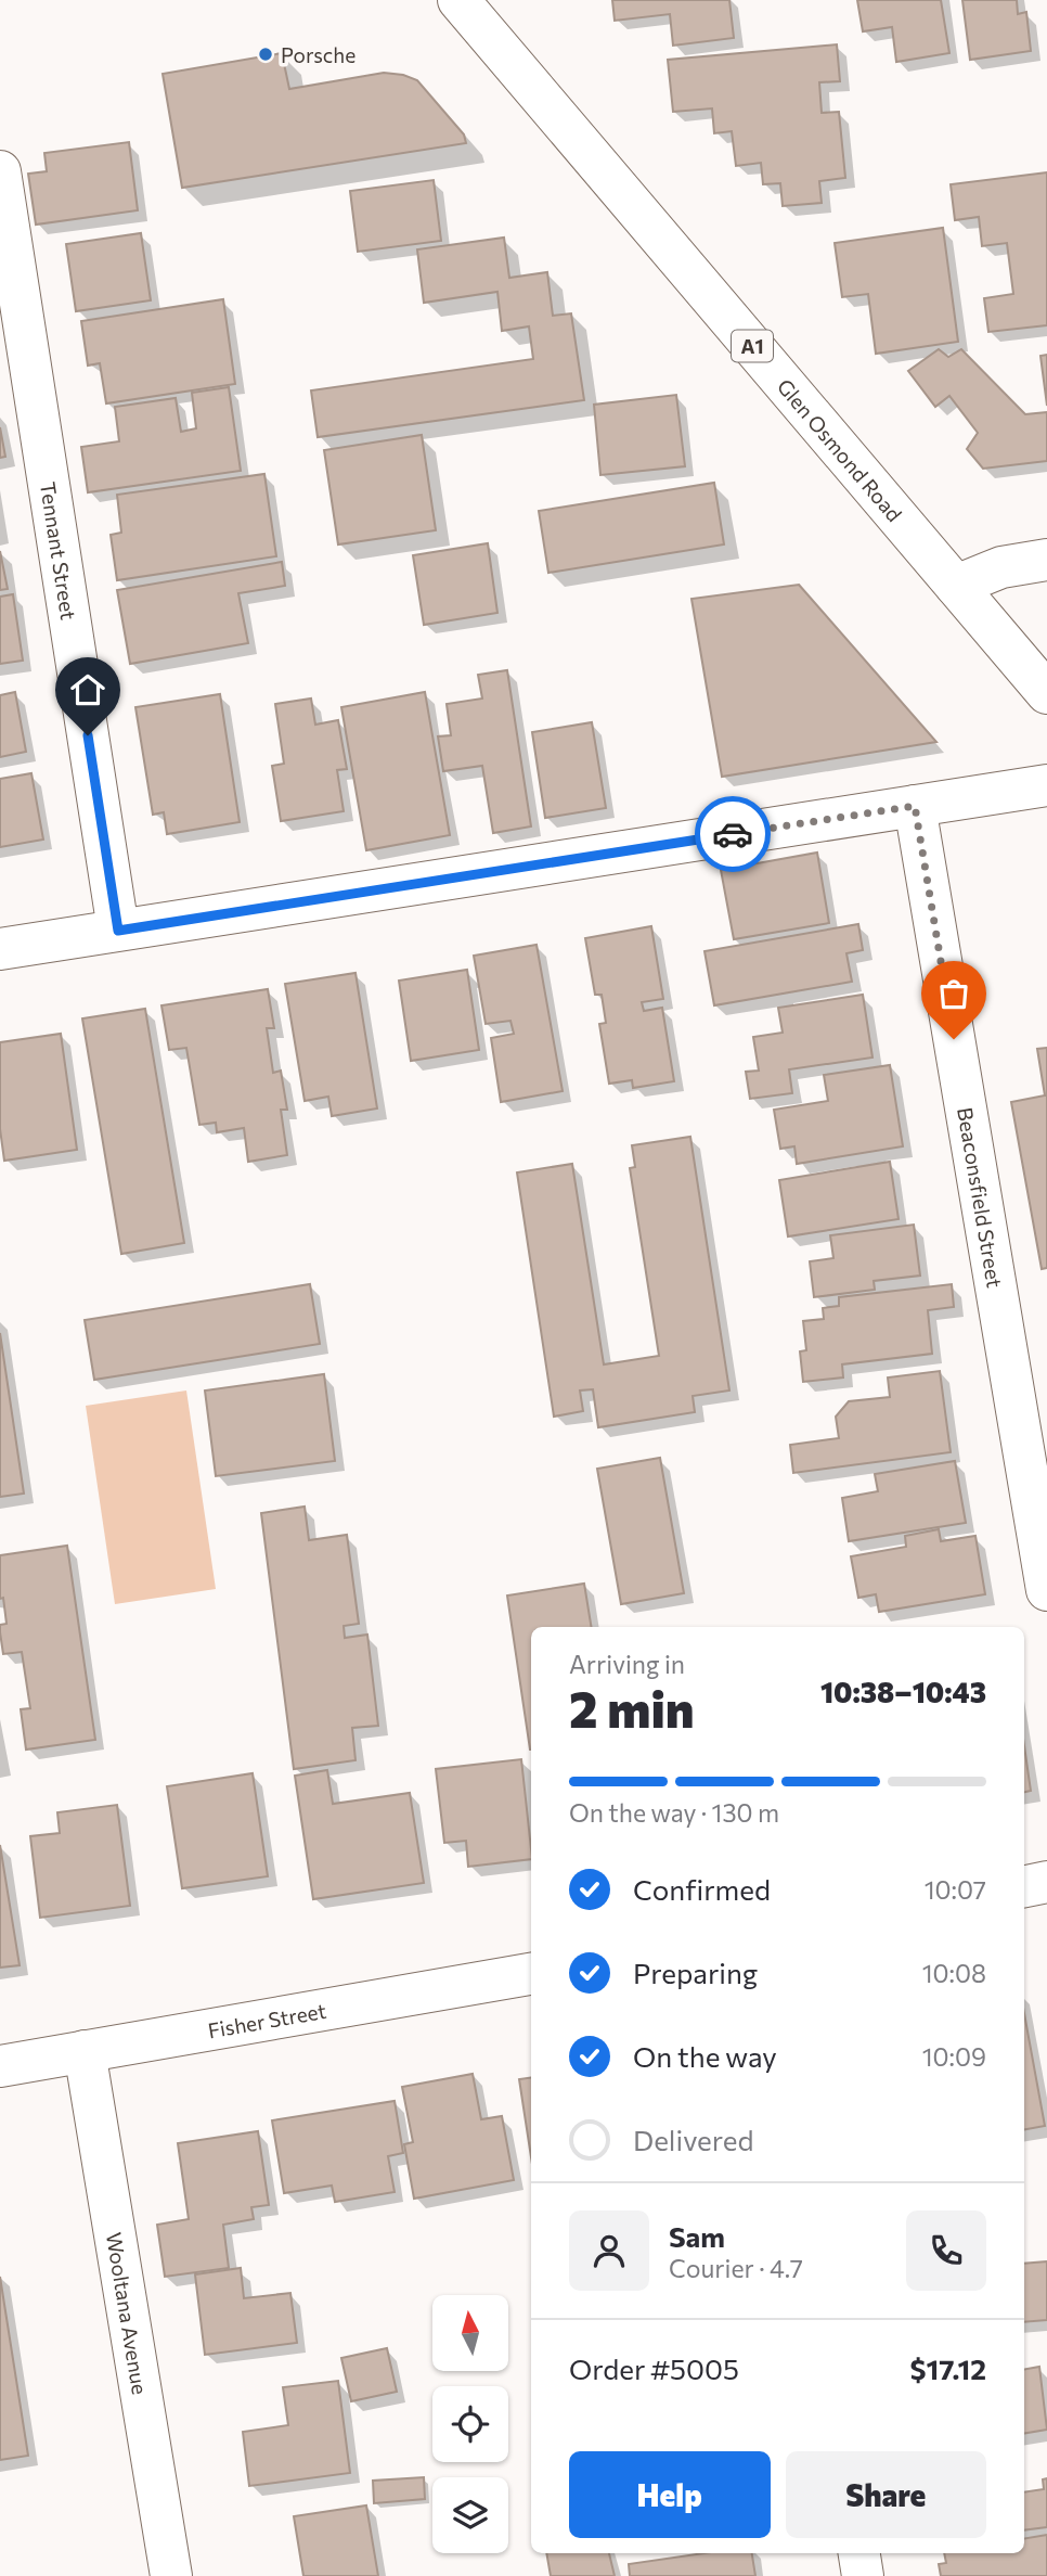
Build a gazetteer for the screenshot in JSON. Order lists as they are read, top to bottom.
{
  "streets": {
    "main road": [
      "A1",
      "Glen Osmond Road",
      "Tennant Street",
      "Beaconsfield Street",
      "Fisher Street",
      "Wooltana Avenue"
    ]
  },
  "crossings": [
    ["Fisher Street", "Wooltana Avenue"]
  ],
  "places": ["Porsche"],
  "north": "top",
  "page": {
    "heading": ["2 min", "Arriving in", "10:38–10:43"],
    "panel": [
      "Sam",
      "Courier · 4.7",
      "Order #5005",
      "$17.12"
    ],
    "bar": "On the way · 130 m",
    "list": [
      ["Confirmed", "10:07"],
      ["Preparing", "10:08"],
      ["On the way", "10:09"],
      "Delivered"
    ],
    "buttons": ["Help", "Share"]
  }
}
